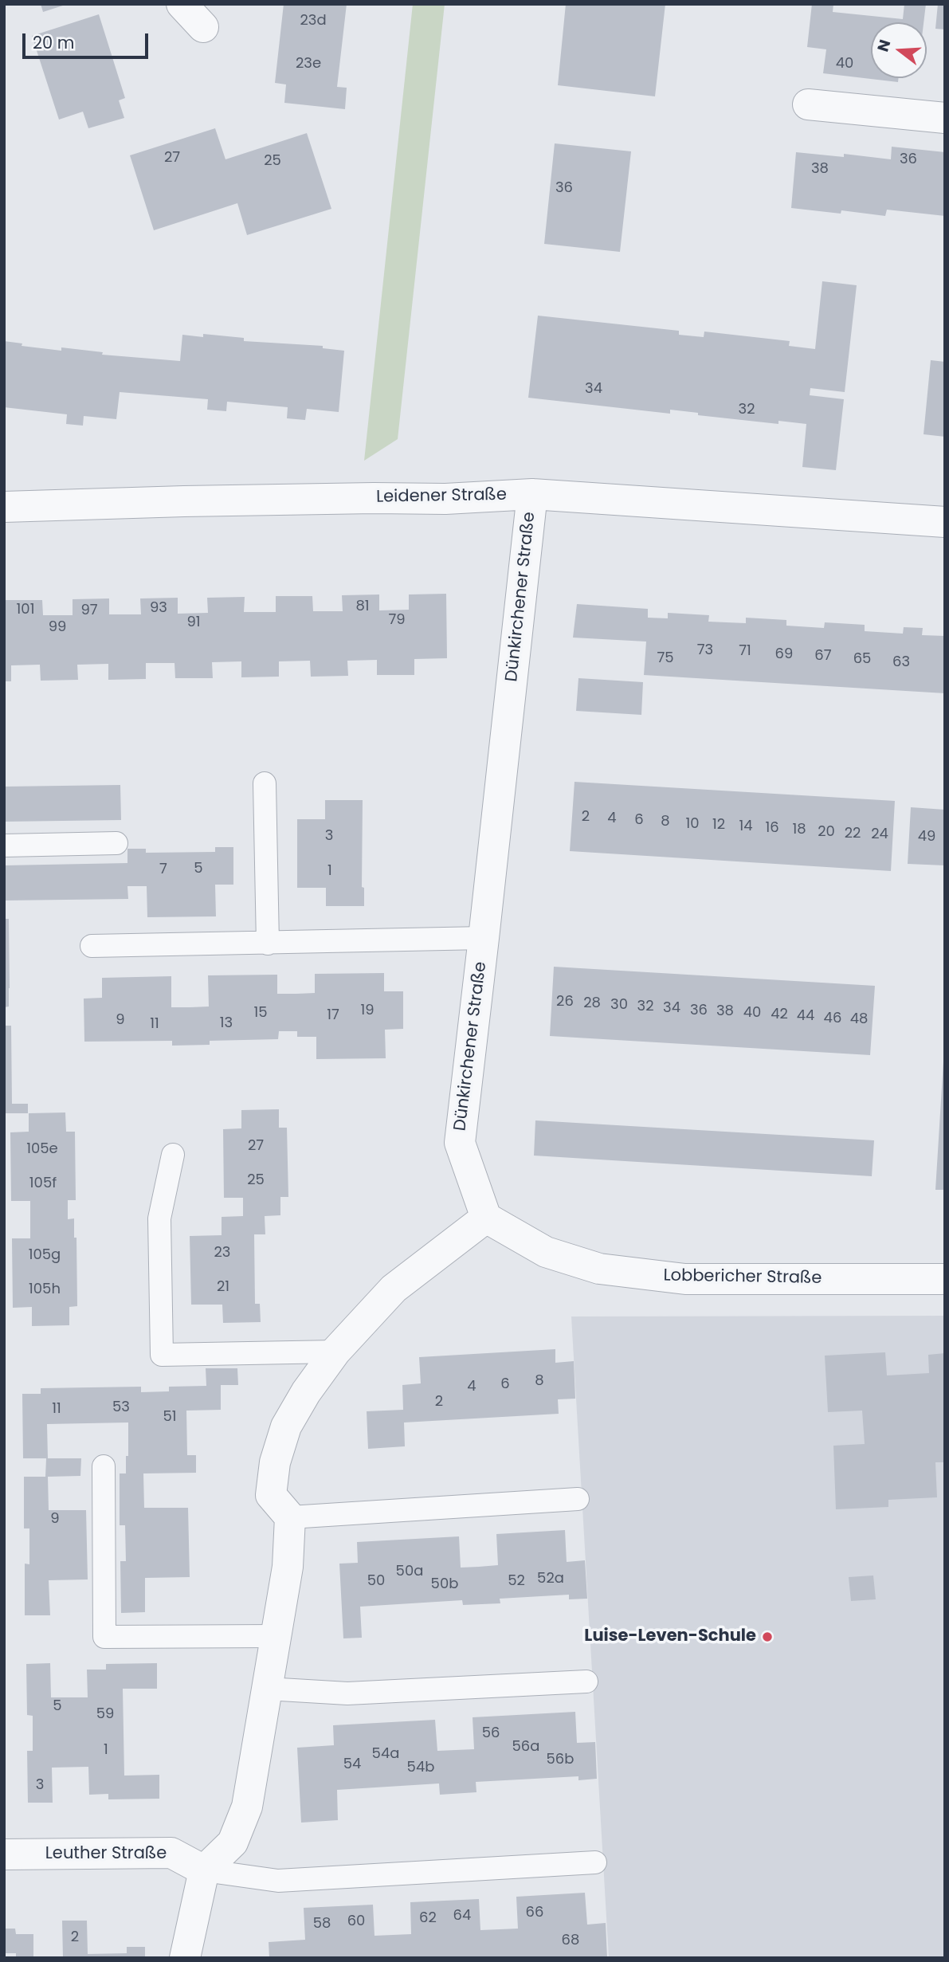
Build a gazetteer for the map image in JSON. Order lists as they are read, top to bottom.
{
  "streets": {
    "street": [
      "Leidener Straße",
      "Dünkirchener Straße",
      "Lobbericher Straße",
      "Leuther Straße"
    ]
  },
  "crossings": [
    ["Leidener Straße", "Dünkirchener Straße"],
    ["Dünkirchener Straße", "Lobbericher Straße"]
  ],
  "places": ["Luise-Leven-Schule"],
  "house_numbers": [
    "23d",
    "23e",
    "40",
    "27",
    "36",
    "25",
    "38",
    "36",
    "34",
    "32",
    "81",
    "93",
    "101",
    "97",
    "79",
    "91",
    "99",
    "73",
    "71",
    "69",
    "67",
    "75",
    "65",
    "63",
    "2",
    "4",
    "6",
    "8",
    "10",
    "12",
    "14",
    "16",
    "18",
    "20",
    "22",
    "24",
    "3",
    "49",
    "5",
    "7",
    "1",
    "26",
    "28",
    "30",
    "32",
    "34",
    "19",
    "36",
    "38",
    "15",
    "40",
    "42",
    "17",
    "44",
    "46",
    "48",
    "9",
    "13",
    "11",
    "27",
    "105e",
    "25",
    "105f",
    "23",
    "105g",
    "21",
    "105h",
    "8",
    "6",
    "4",
    "2",
    "53",
    "11",
    "51",
    "9",
    "50a",
    "52a",
    "50",
    "52",
    "50b",
    "5",
    "59",
    "56",
    "56a",
    "1",
    "54a",
    "56b",
    "54",
    "54b",
    "3",
    "66",
    "64",
    "62",
    "60",
    "58",
    "2",
    "68"
  ],
  "scale_bar": "20 m",
  "north": "left"
}
